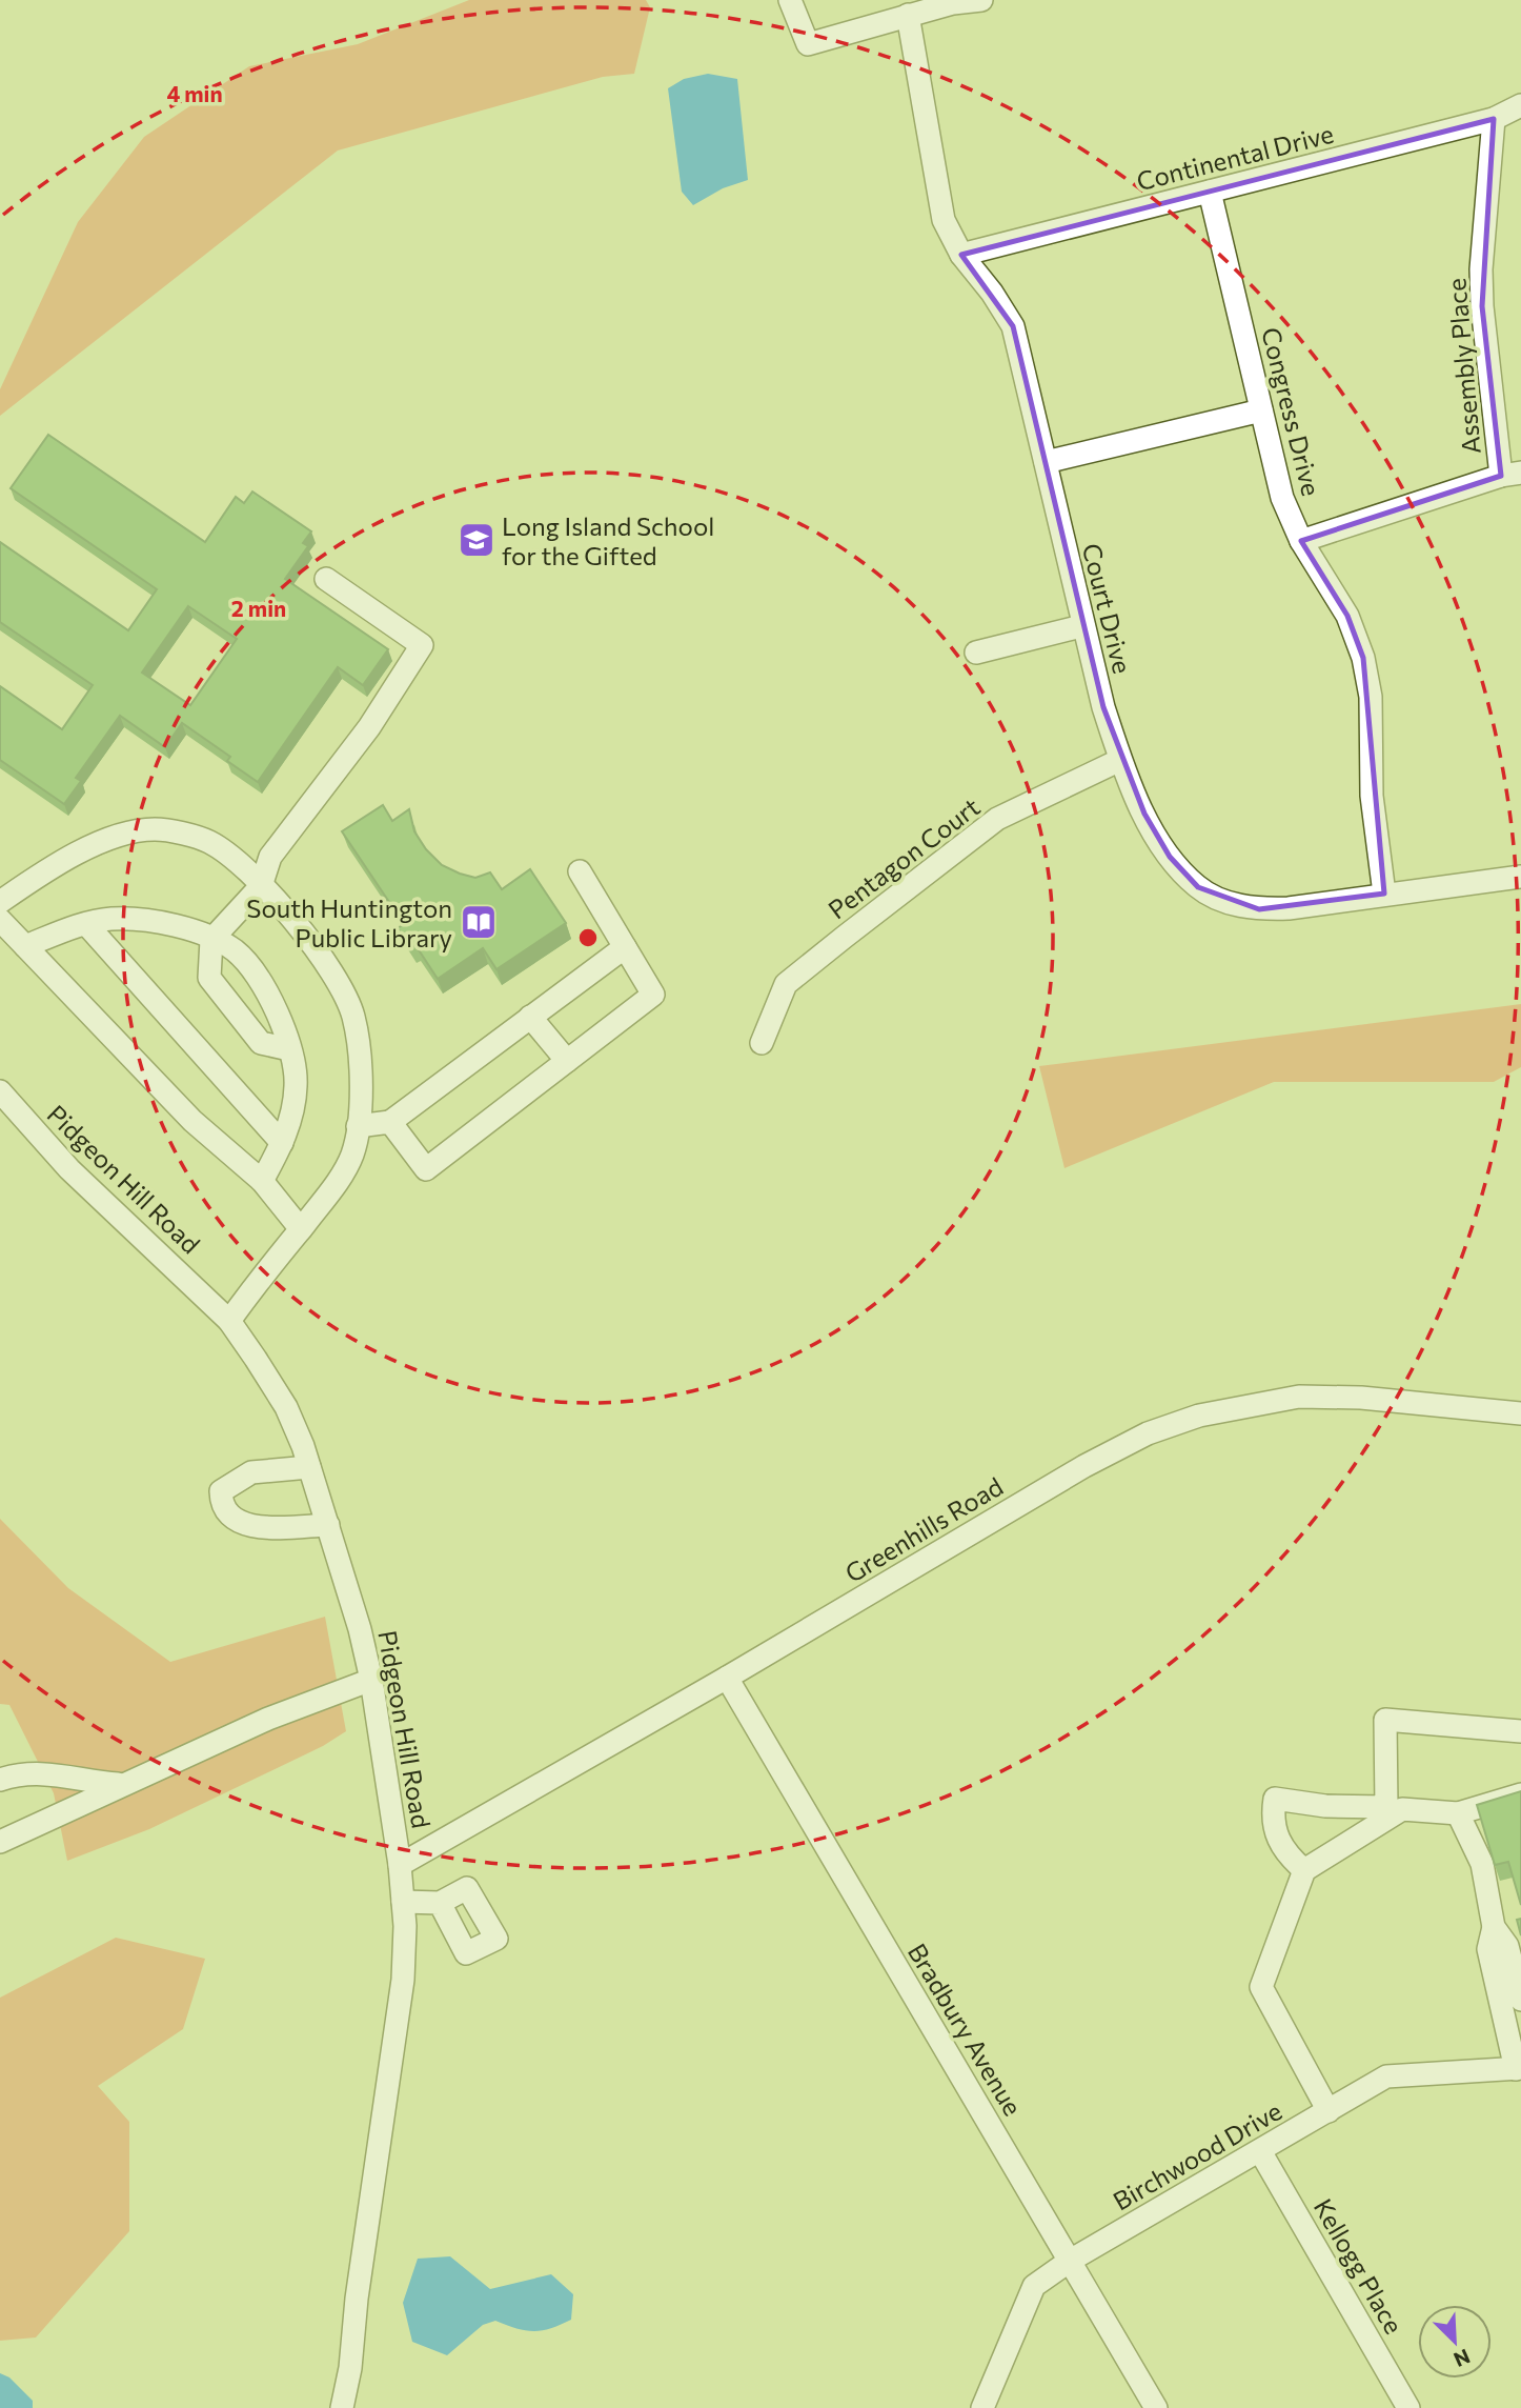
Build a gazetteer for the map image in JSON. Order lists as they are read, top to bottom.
{
  "streets": {
    "street": [
      "Continental Drive",
      "Assembly Place",
      "Congress Drive",
      "Court Drive",
      "Pentagon Court",
      "Pidgeon Hill Road",
      "Greenhills Road",
      "Bradbury Avenue",
      "Birchwood Drive",
      "Kellogg Place"
    ]
  },
  "crossings": [
    ["Continental Drive", "Assembly Place"],
    ["Continental Drive", "Congress Drive"],
    ["Continental Drive", "Court Drive"],
    ["Congress Drive", "Court Drive"],
    ["Court Drive", "Pentagon Court"],
    ["Pidgeon Hill Road", "Greenhills Road"],
    ["Greenhills Road", "Bradbury Avenue"],
    ["Bradbury Avenue", "Birchwood Drive"],
    ["Birchwood Drive", "Kellogg Place"]
  ],
  "places": {
    "school or university": ["Long Island School for the Gifted"],
    "library": ["South Huntington Public Library"]
  },
  "north": "bottom right",
  "rings": ["4 min", "2 min"]
}
